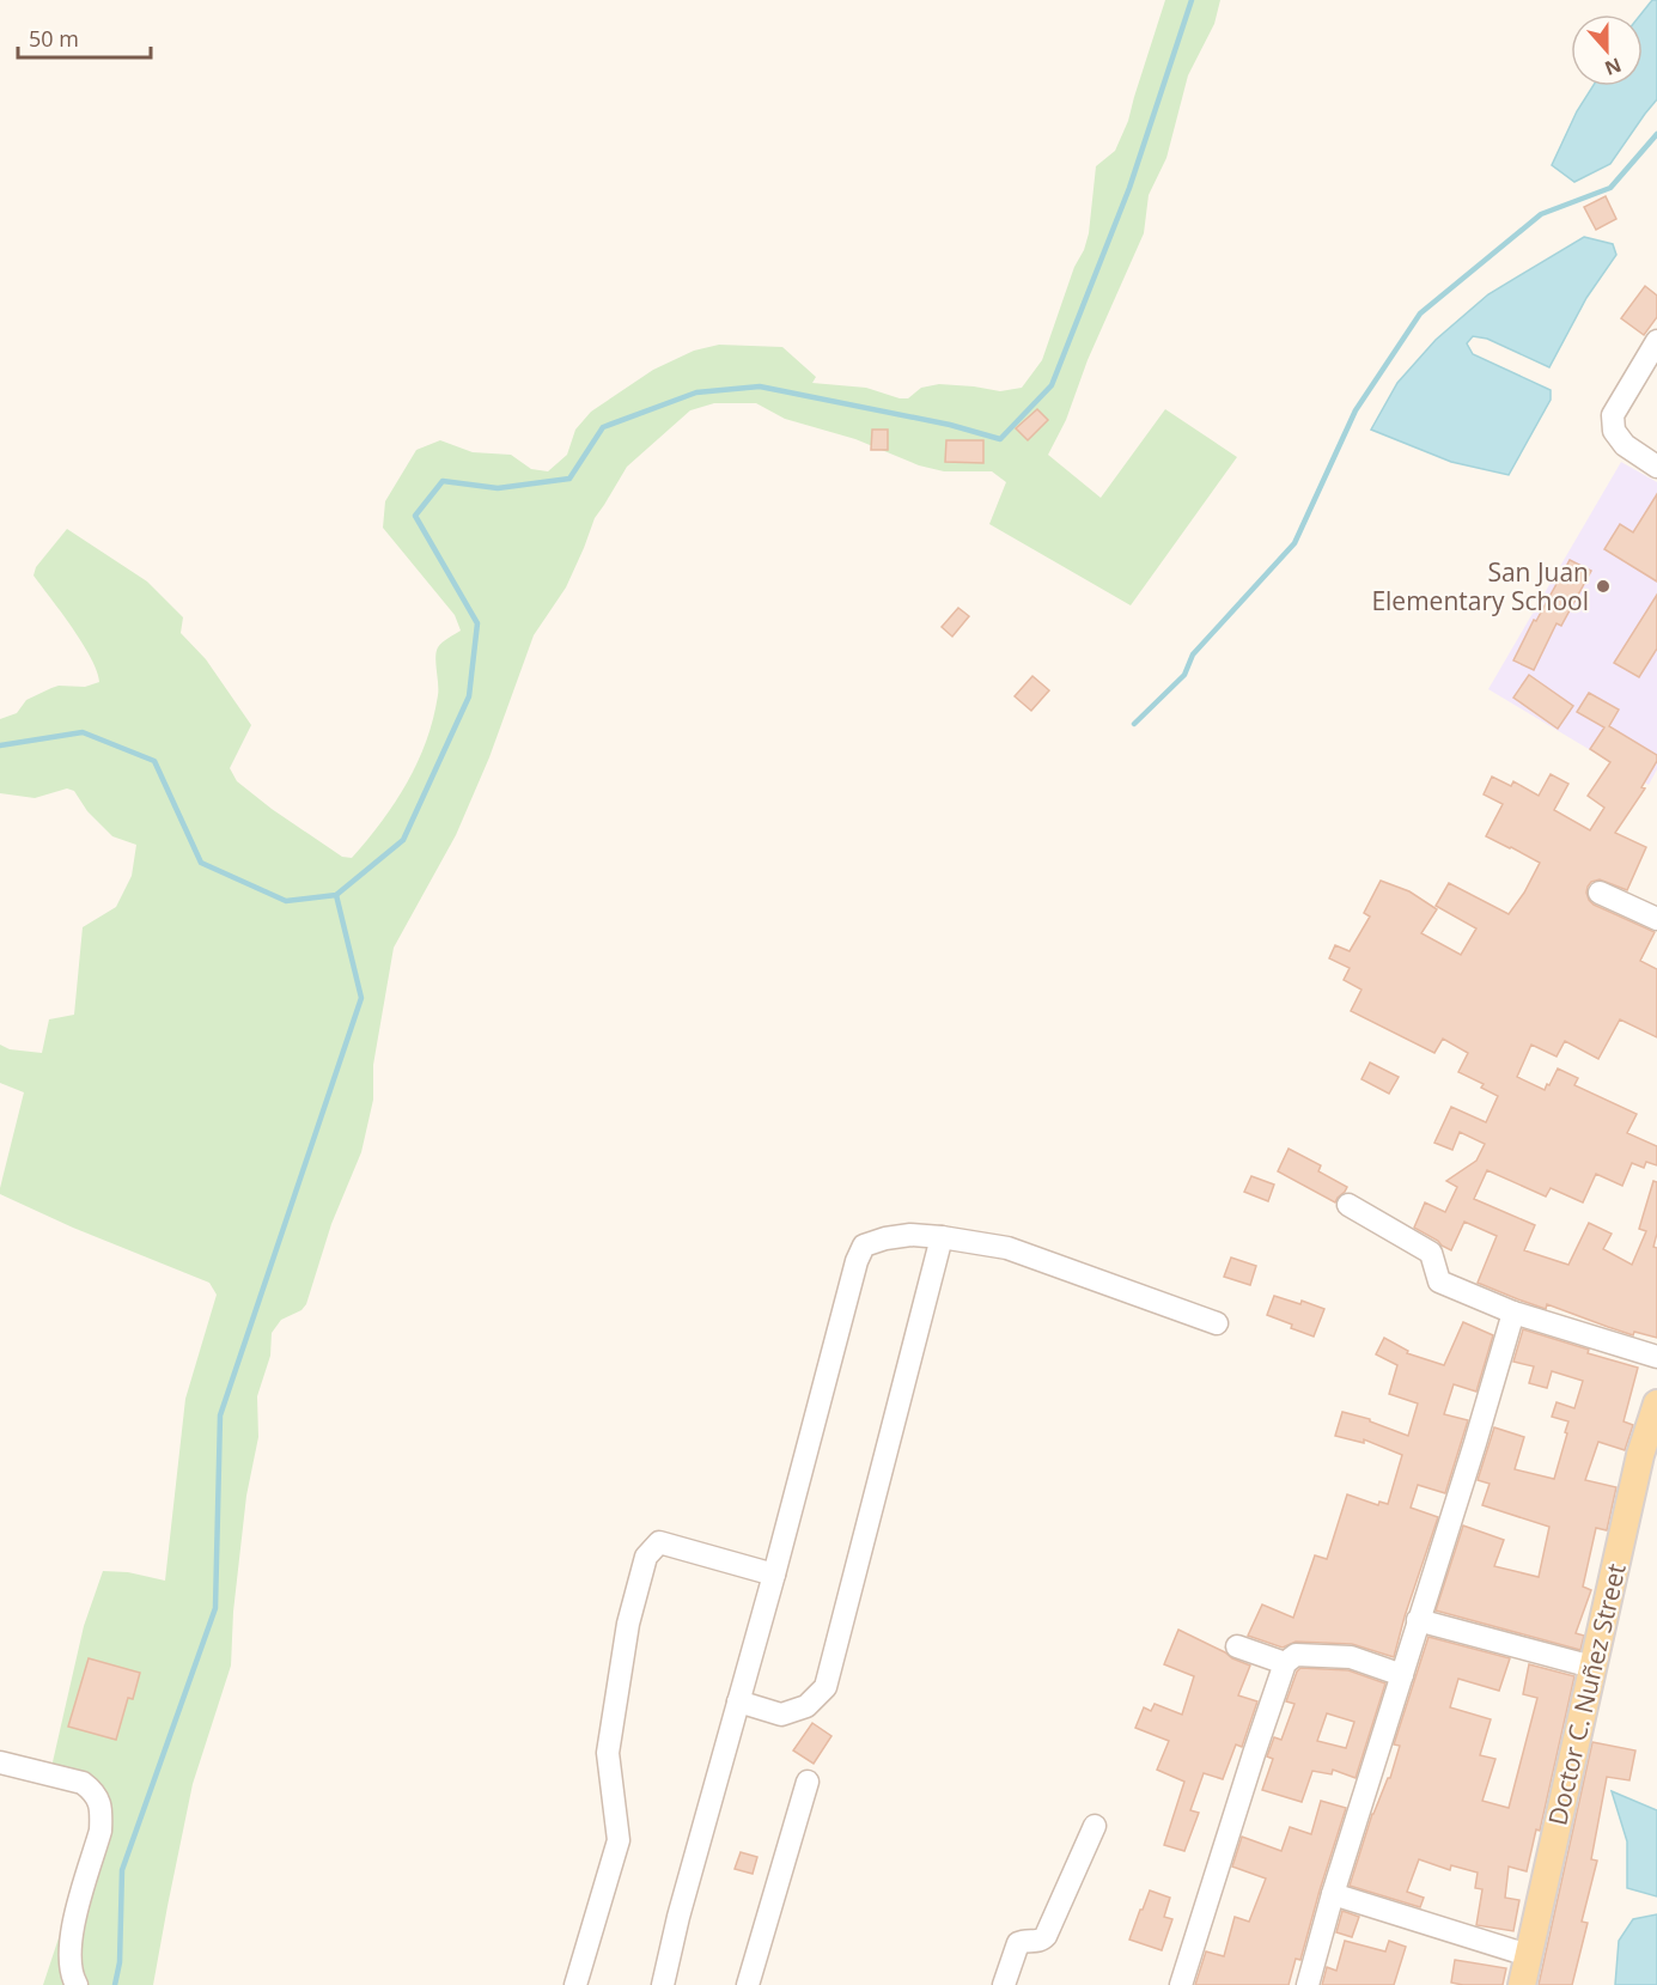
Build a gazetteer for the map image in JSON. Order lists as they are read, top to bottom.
{
  "streets": {
    "main road": ["Doctor C. Nuñez Street"]
  },
  "places": ["San Juan Elementary School"],
  "scale_bar": "50 m",
  "north": "bottom"
}
